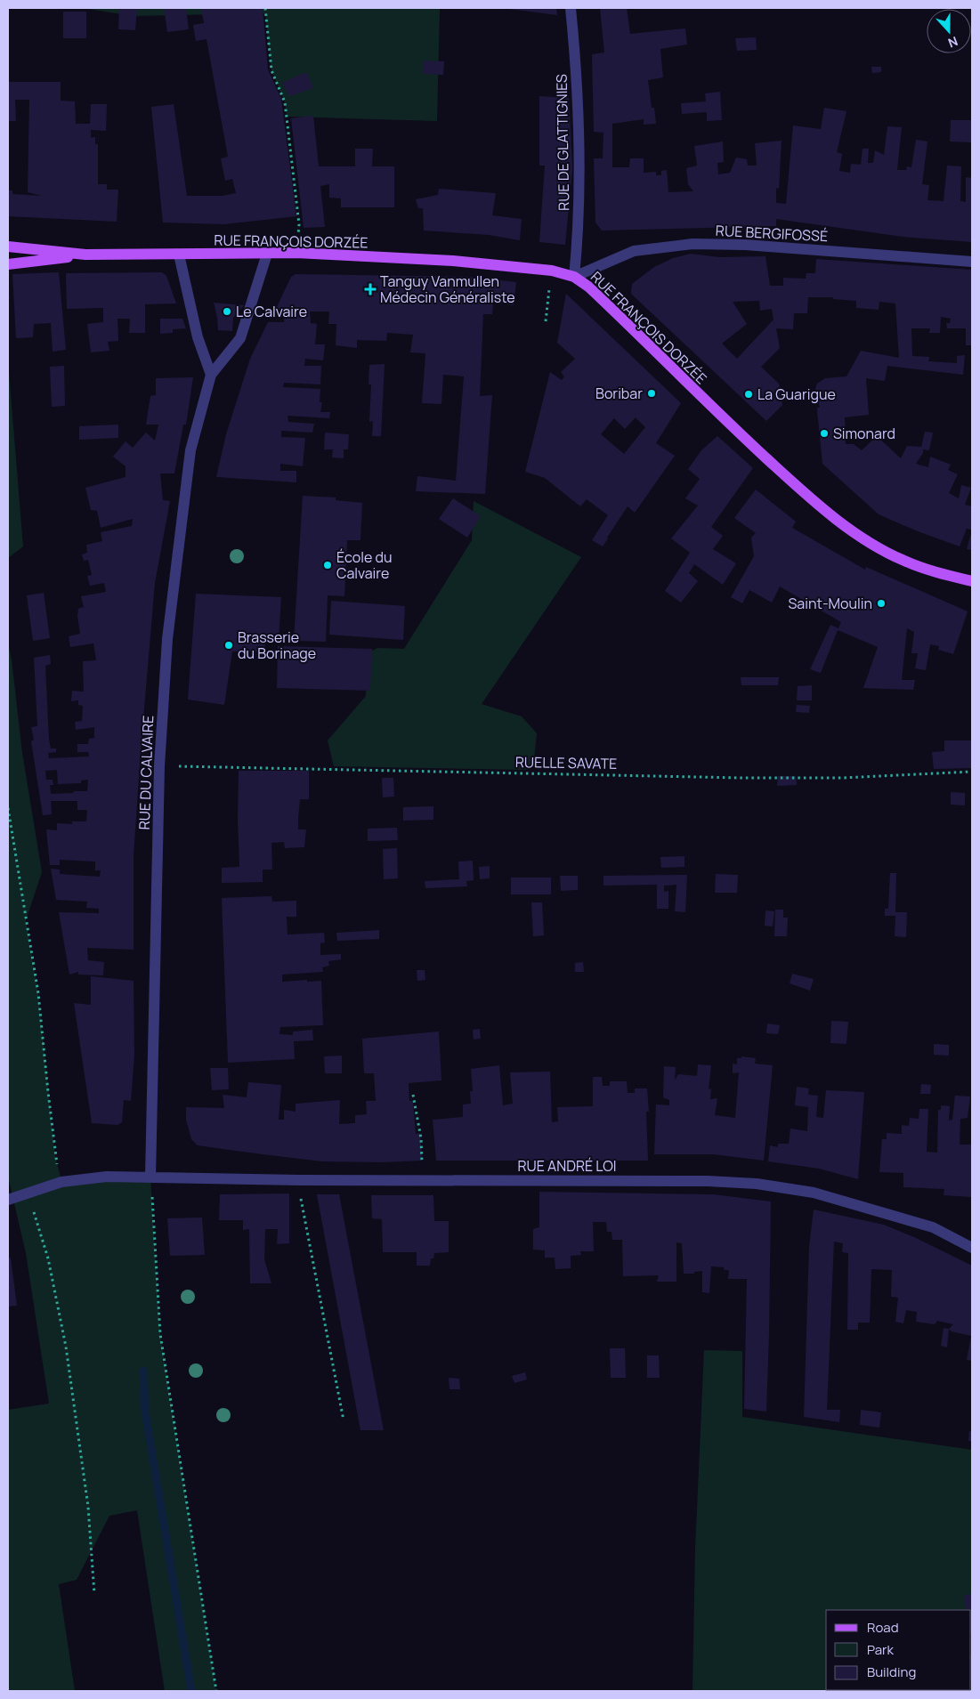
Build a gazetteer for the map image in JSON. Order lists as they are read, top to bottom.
{
  "streets": {
    "main road": ["RUE FRANÇOIS DORZÉE"],
    "street": [
      "RUE DE GLATTIGNIES",
      "RUE BERGIFOSSÉ",
      "RUE DU CALVAIRE",
      "RUE ANDRÉ LOI"
    ],
    "path": ["RUELLE SAVATE"]
  },
  "crossings": [
    ["RUE DE GLATTIGNIES", "RUE BERGIFOSSÉ"],
    ["RUE DE GLATTIGNIES", "RUE FRANÇOIS DORZÉE"],
    ["RUE BERGIFOSSÉ", "RUE FRANÇOIS DORZÉE"],
    ["RUE FRANÇOIS DORZÉE", "RUE DU CALVAIRE"],
    ["RUELLE SAVATE", "RUE DU CALVAIRE"],
    ["RUE DU CALVAIRE", "RUE ANDRÉ LOI"]
  ],
  "places": {
    "health": ["Tanguy Vanmullen Médecin Généraliste"],
    "other": [
      "Le Calvaire",
      "Boribar",
      "La Guarigue",
      "Simonard",
      "École du Calvaire",
      "Saint-Moulin",
      "Brasserie du Borinage"
    ]
  },
  "legend": ["Road", "Park", "Building"],
  "north": "bottom"
}
